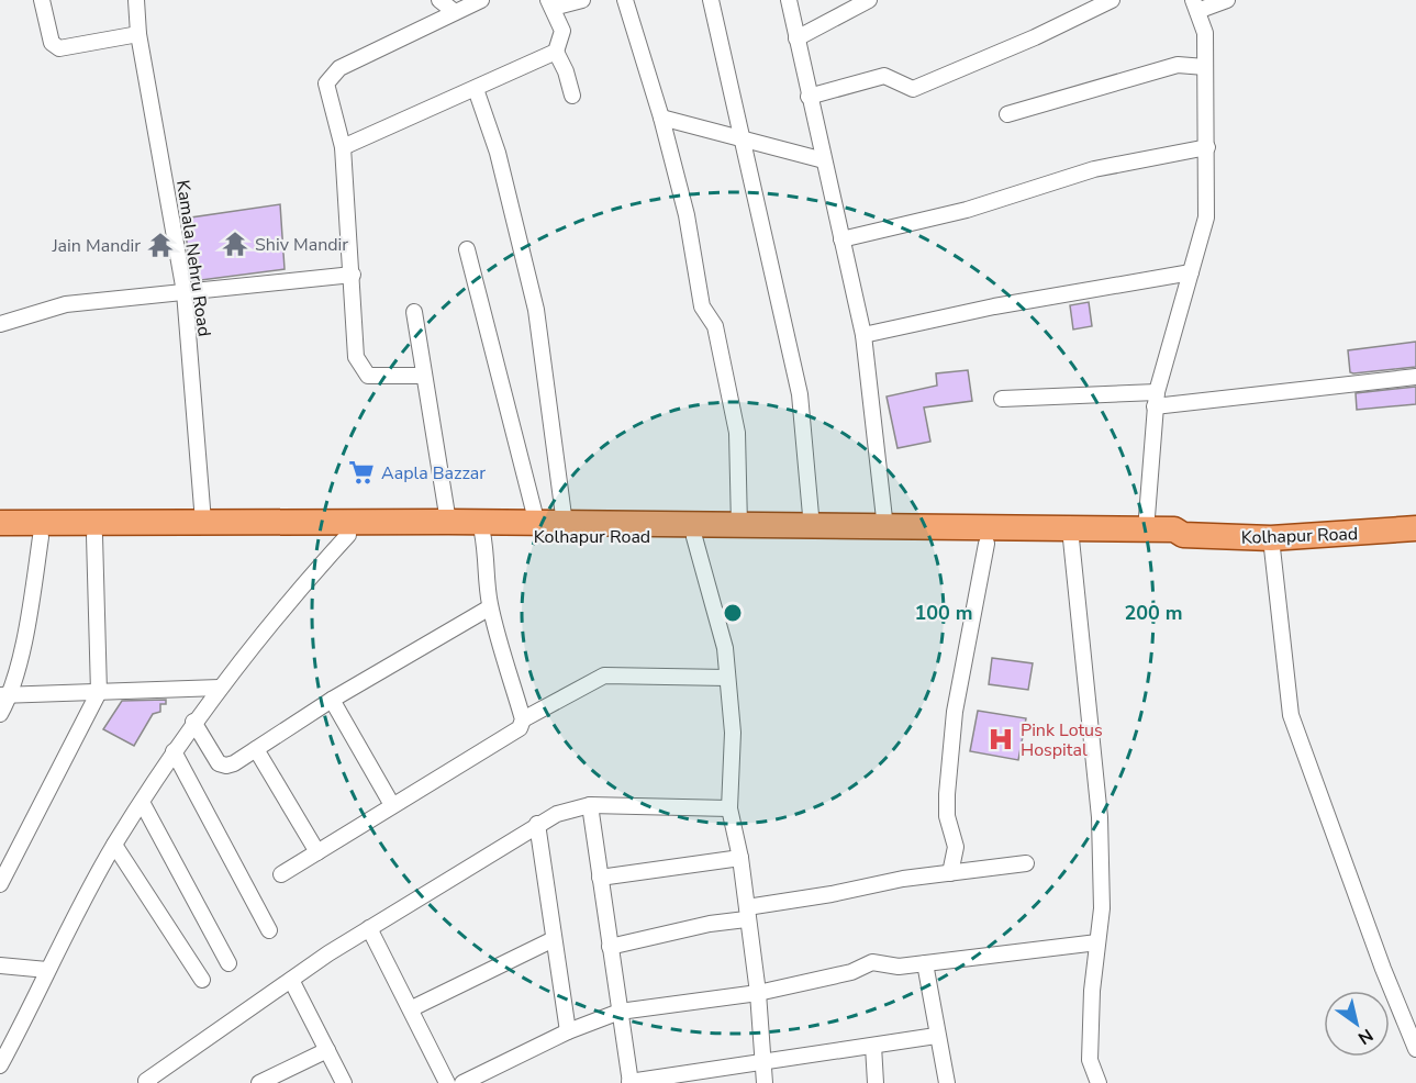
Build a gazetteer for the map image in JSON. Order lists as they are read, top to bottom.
{
  "streets": {
    "main road": ["Kolhapur Road"],
    "street": ["Kamala Nehru Road"]
  },
  "crossings": [
    ["Kamala Nehru Road", "Kolhapur Road"]
  ],
  "places": {
    "temple": ["Shiv Mandir", "Jain Mandir"],
    "supermarket": ["Aapla Bazzar"],
    "hospital": ["Pink Lotus Hospital"]
  },
  "north": "bottom right",
  "rings": ["100 m", "200 m"]
}
